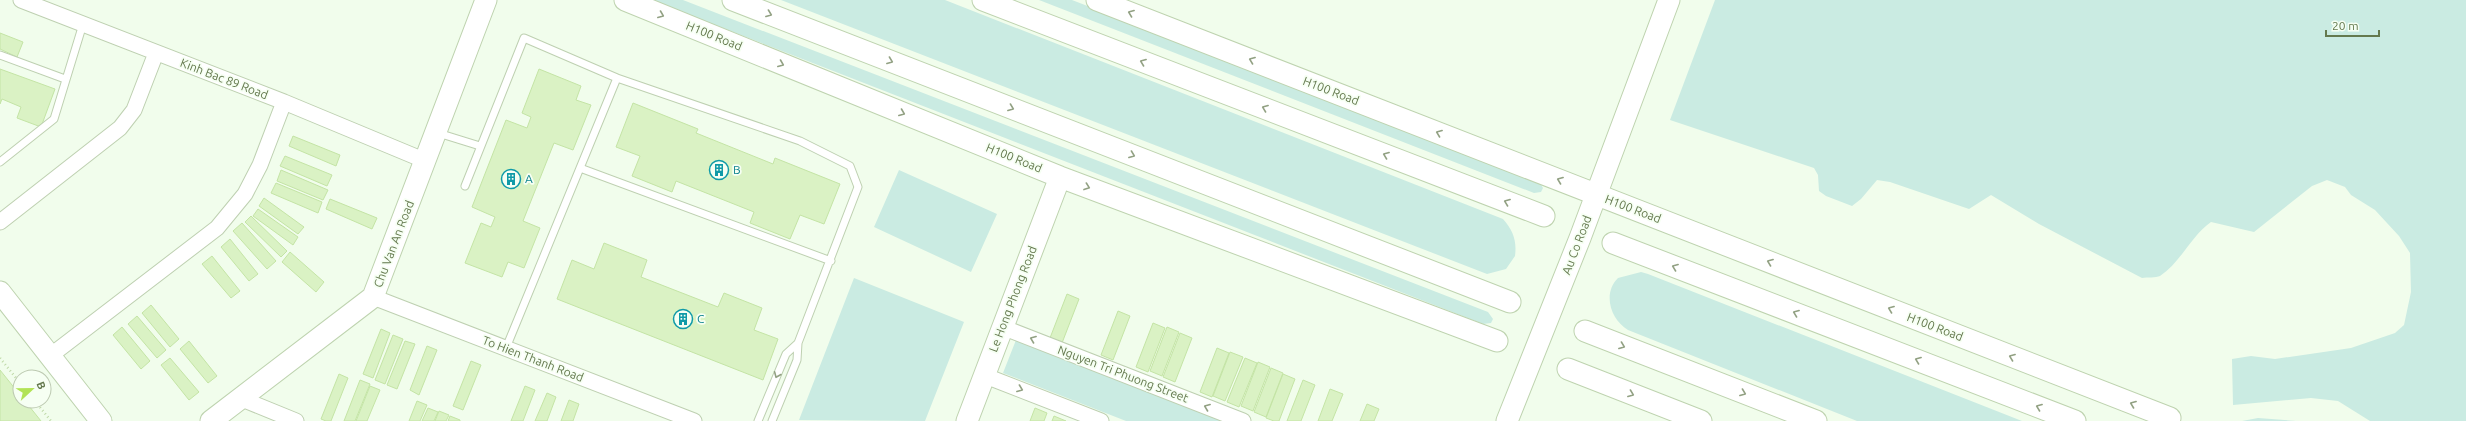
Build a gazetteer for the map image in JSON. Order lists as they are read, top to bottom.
{
  "streets": {
    "main road": [
      "H100 Road",
      "Chu Van An Road",
      "Au Co Road",
      "Le Hong Phong Road"
    ],
    "street": ["Kinh Bac 89 Road", "To Hien Thanh Road", "Nguyen Tri Phuong Street"]
  },
  "crossings": [
    ["H100 Road", "Au Co Road"],
    ["H100 Road", "Le Hong Phong Road"],
    ["Kinh Bac 89 Road", "Chu Van An Road"],
    ["Chu Van An Road", "To Hien Thanh Road"],
    ["Le Hong Phong Road", "Nguyen Tri Phuong Street"]
  ],
  "places": {
    "building": ["B", "A", "C"]
  },
  "scale_bar": "20 m",
  "north": "right"
}
